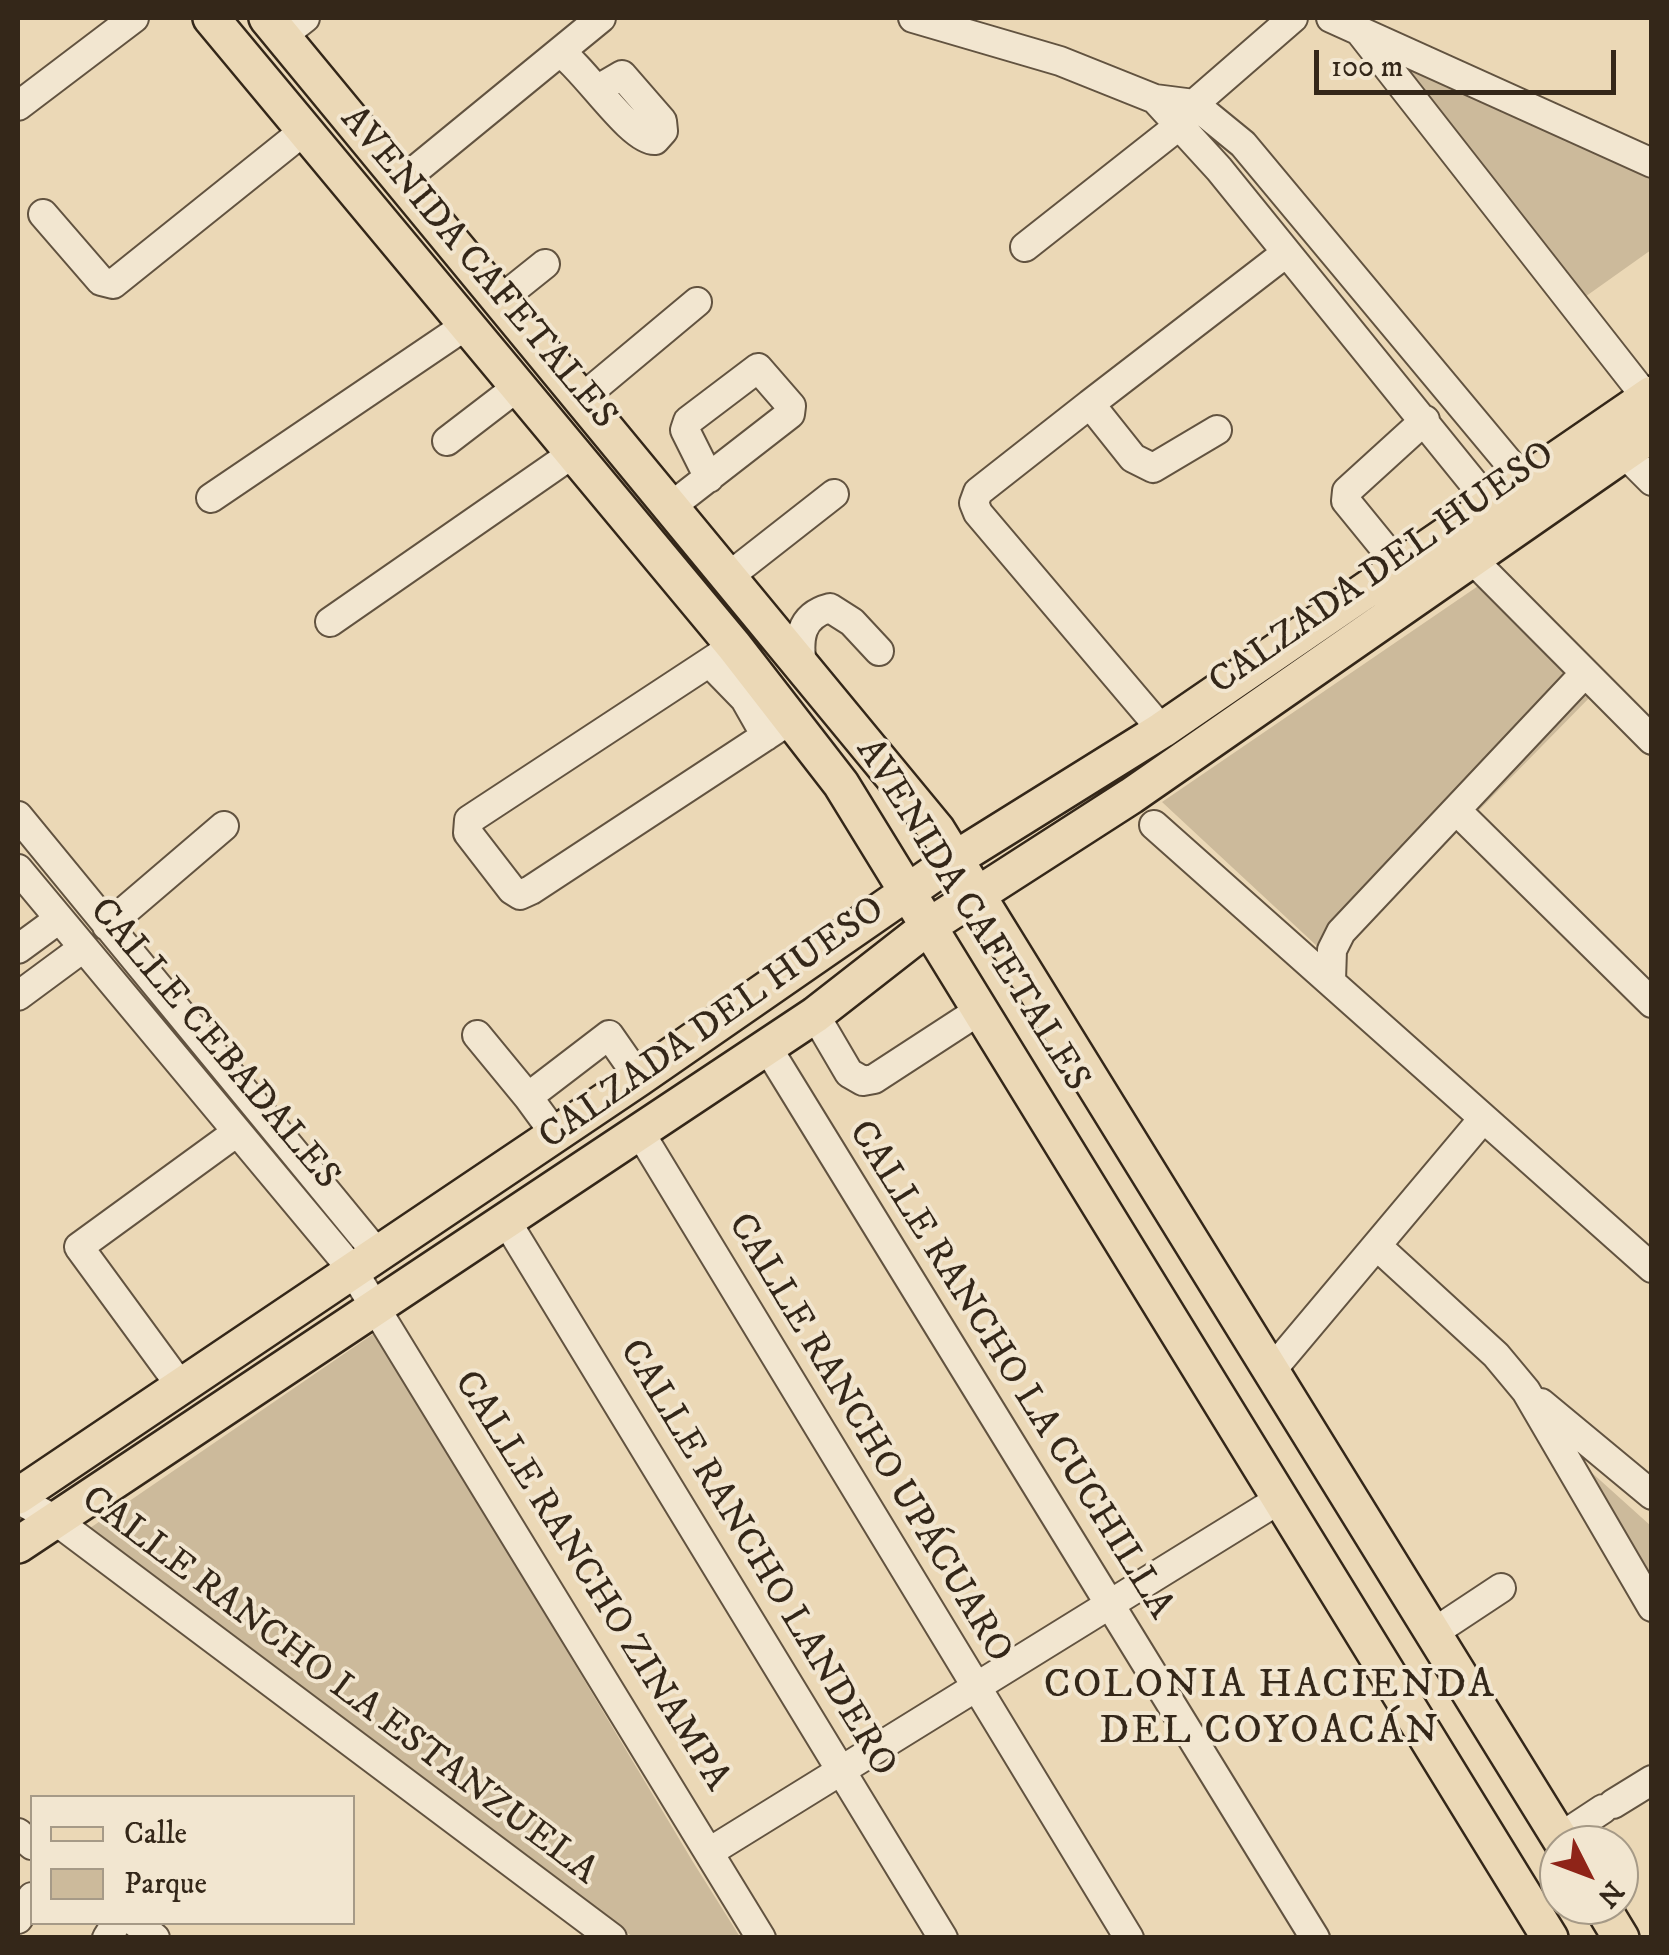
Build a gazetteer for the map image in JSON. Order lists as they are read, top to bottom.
{
  "streets": {
    "main road": ["AVENIDA CAFETALES", "CALZADA DEL HUESO"],
    "street": [
      "CALLE CEBADALES",
      "CALLE RANCHO LA CUCHILLA",
      "CALLE RANCHO UPÁCUARO",
      "CALLE RANCHO LANDERO",
      "CALLE RANCHO ZINAMPA",
      "CALLE RANCHO LA ESTANZUELA"
    ]
  },
  "crossings": [
    ["AVENIDA CAFETALES", "CALZADA DEL HUESO"],
    ["CALZADA DEL HUESO", "CALLE CEBADALES"],
    ["CALZADA DEL HUESO", "CALLE RANCHO LA CUCHILLA"],
    ["CALZADA DEL HUESO", "CALLE RANCHO UPÁCUARO"],
    ["CALZADA DEL HUESO", "CALLE RANCHO LANDERO"],
    ["CALZADA DEL HUESO", "CALLE RANCHO ZINAMPA"],
    ["CALZADA DEL HUESO", "CALLE RANCHO LA ESTANZUELA"],
    ["CALLE CEBADALES", "CALLE RANCHO ZINAMPA"]
  ],
  "districts": ["COLONIA HACIENDA DEL COYOACÁN"],
  "legend": ["Calle", "Parque"],
  "scale_bar": "100 m",
  "north": "bottom right"
}
